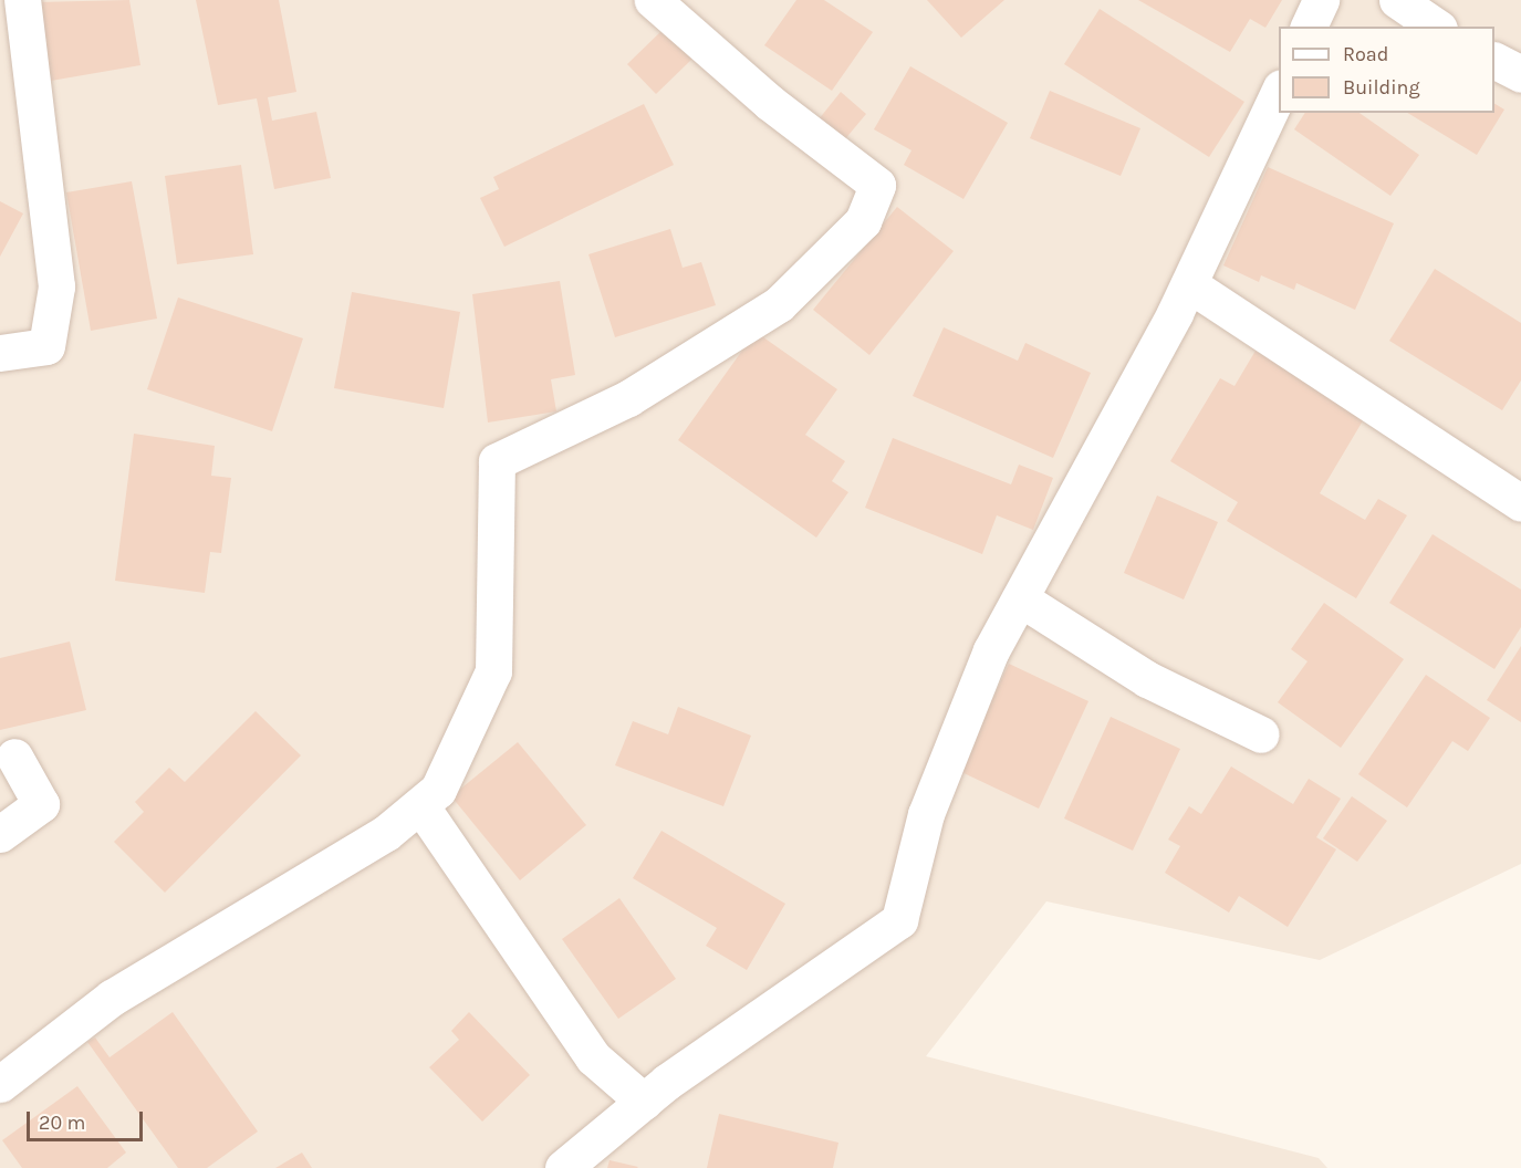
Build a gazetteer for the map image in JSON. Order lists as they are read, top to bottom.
{
  "legend": ["Road", "Building"],
  "scale_bar": "20 m"
}
